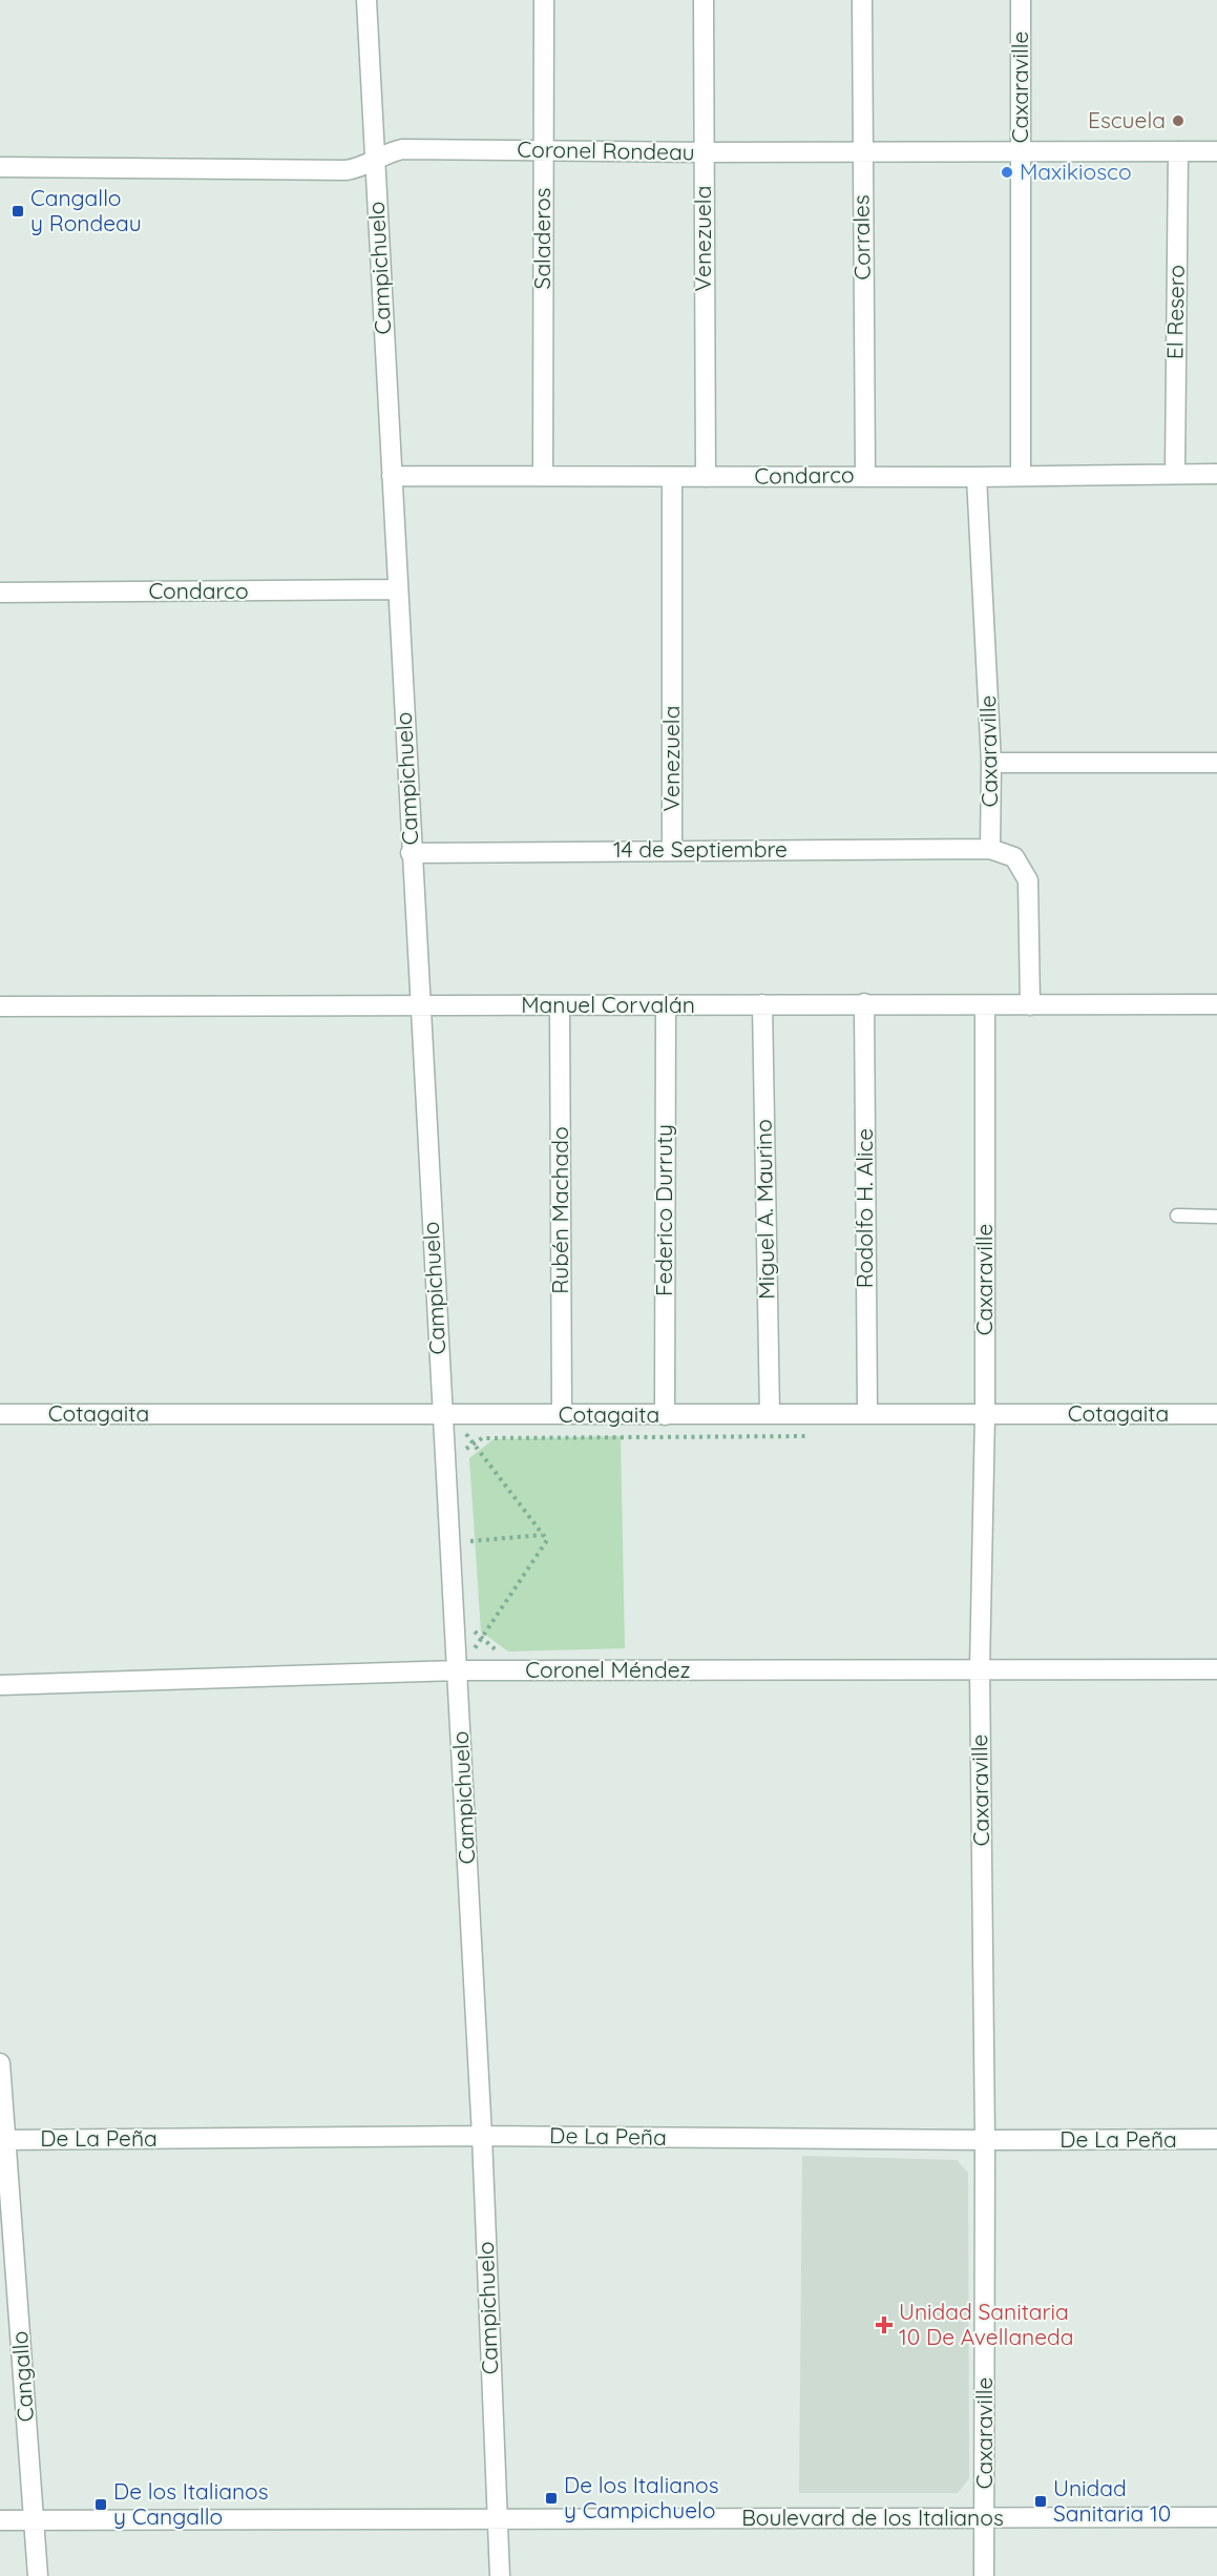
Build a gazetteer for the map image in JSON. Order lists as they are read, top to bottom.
{
  "streets": {
    "street": [
      "Caxaraville",
      "Coronel Rondeau",
      "Corrales",
      "Saladeros",
      "Venezuela",
      "Campichuelo",
      "El Resero",
      "Condarco",
      "14 de Septiembre",
      "Manuel Corvalán",
      "Rodolfo H. Alice",
      "Miguel A. Maurino",
      "Rubén Machado",
      "Federico Durruty",
      "Cotagaita",
      "Coronel Méndez",
      "De La Peña",
      "Cangallo",
      "Boulevard de los Italianos"
    ]
  },
  "crossings": [
    ["Caxaraville", "Coronel Rondeau"],
    ["Caxaraville", "Condarco"],
    ["Caxaraville", "14 de Septiembre"],
    ["Caxaraville", "Manuel Corvalán"],
    ["Caxaraville", "Cotagaita"],
    ["Caxaraville", "Coronel Méndez"],
    ["Caxaraville", "De La Peña"],
    ["Caxaraville", "Boulevard de los Italianos"],
    ["Coronel Rondeau", "Corrales"],
    ["Coronel Rondeau", "Saladeros"],
    ["Coronel Rondeau", "Venezuela"],
    ["Coronel Rondeau", "Campichuelo"],
    ["Coronel Rondeau", "El Resero"],
    ["Corrales", "Condarco"],
    ["Saladeros", "Condarco"],
    ["Venezuela", "Condarco"],
    ["Venezuela", "14 de Septiembre"],
    ["Campichuelo", "Condarco"],
    ["Campichuelo", "14 de Septiembre"],
    ["Campichuelo", "Manuel Corvalán"],
    ["Campichuelo", "Cotagaita"],
    ["Campichuelo", "Coronel Méndez"],
    ["Campichuelo", "De La Peña"],
    ["Campichuelo", "Boulevard de los Italianos"],
    ["El Resero", "Condarco"],
    ["Manuel Corvalán", "Rodolfo H. Alice"],
    ["Manuel Corvalán", "Miguel A. Maurino"],
    ["Manuel Corvalán", "Rubén Machado"],
    ["Manuel Corvalán", "Federico Durruty"],
    ["Rodolfo H. Alice", "Cotagaita"],
    ["Miguel A. Maurino", "Cotagaita"],
    ["Rubén Machado", "Cotagaita"],
    ["Federico Durruty", "Cotagaita"],
    ["De La Peña", "Cangallo"],
    ["Cangallo", "Boulevard de los Italianos"]
  ],
  "places": {
    "other": ["Escuela", "Maxikiosco"],
    "transit": [
      "Cangallo y Rondeau",
      "De los Italianos y Campichuelo",
      "Unidad Sanitaria 10",
      "De los Italianos y Cangallo"
    ],
    "health": ["Unidad Sanitaria 10 De Avellaneda"]
  }
}
